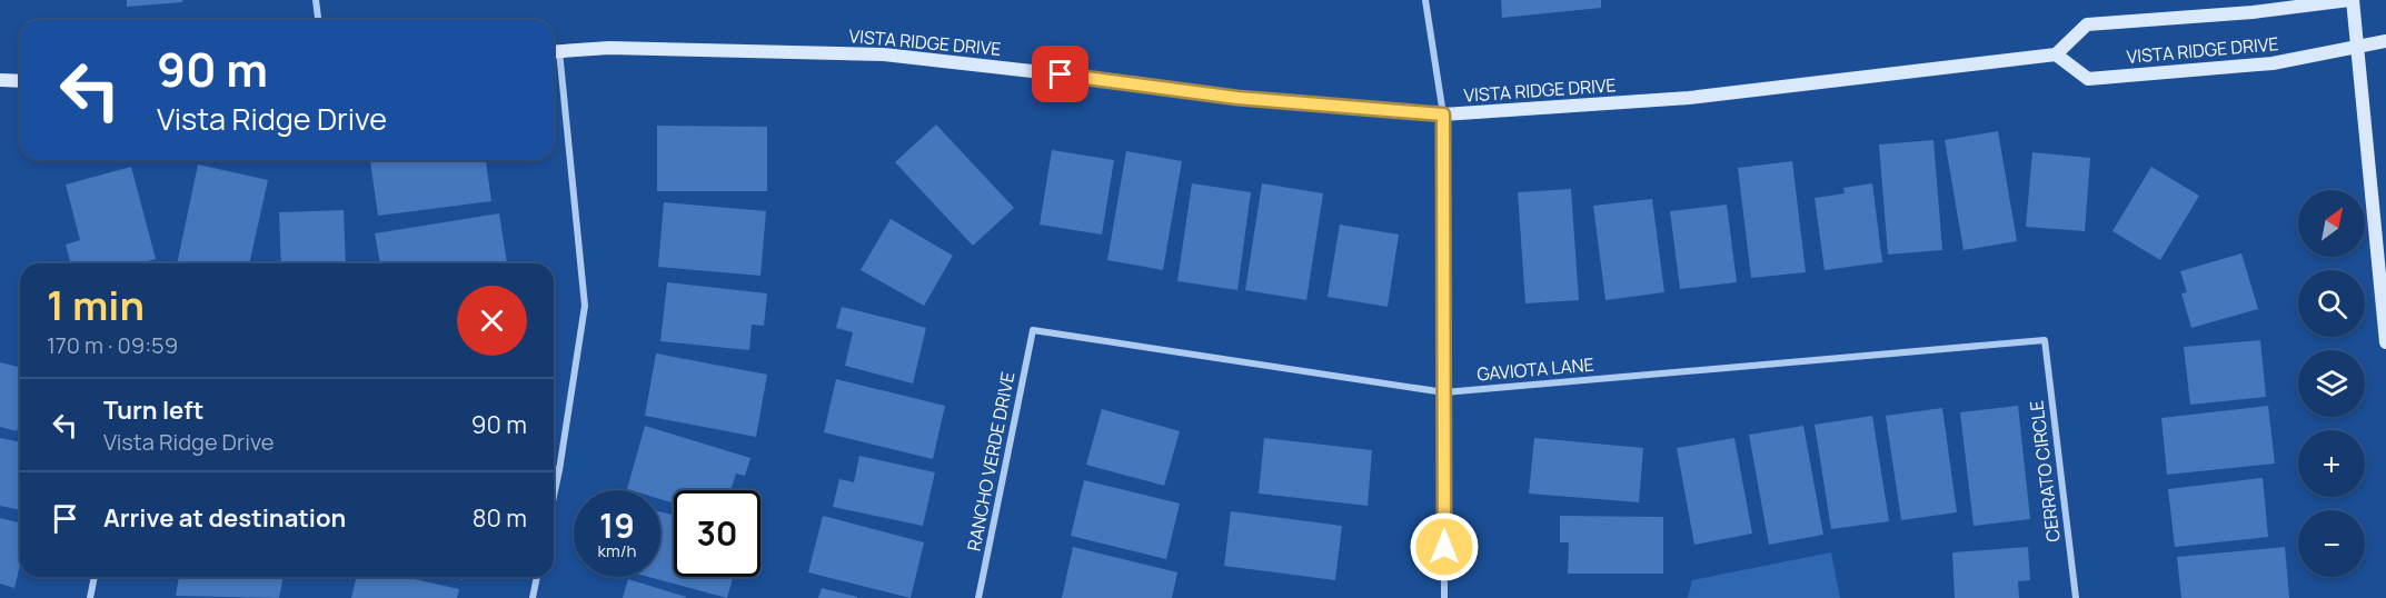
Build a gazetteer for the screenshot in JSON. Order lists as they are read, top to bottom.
{
  "streets": {
    "street": [
      "VISTA RIDGE DRIVE",
      "GAVIOTA LANE",
      "RANCHO VERDE DRIVE",
      "CERRATO CIRCLE"
    ]
  },
  "crossings": [
    ["GAVIOTA LANE", "RANCHO VERDE DRIVE"],
    ["GAVIOTA LANE", "CERRATO CIRCLE"]
  ],
  "north": "top right",
  "page": {
    "turn": ["90 m", "Vista Ridge Drive"],
    "map_buttons": ["+", "−"],
    "heading": ["1 min", "170 m · 09:59"],
    "list": [
      {
        "name": "Turn left",
        "note": "Vista Ridge Drive",
        "value": "90 m"
      },
      {
        "name": "Arrive at destination",
        "value": "80 m"
      }
    ],
    "speed": "19 km/h",
    "limit": "30"
  }
}
